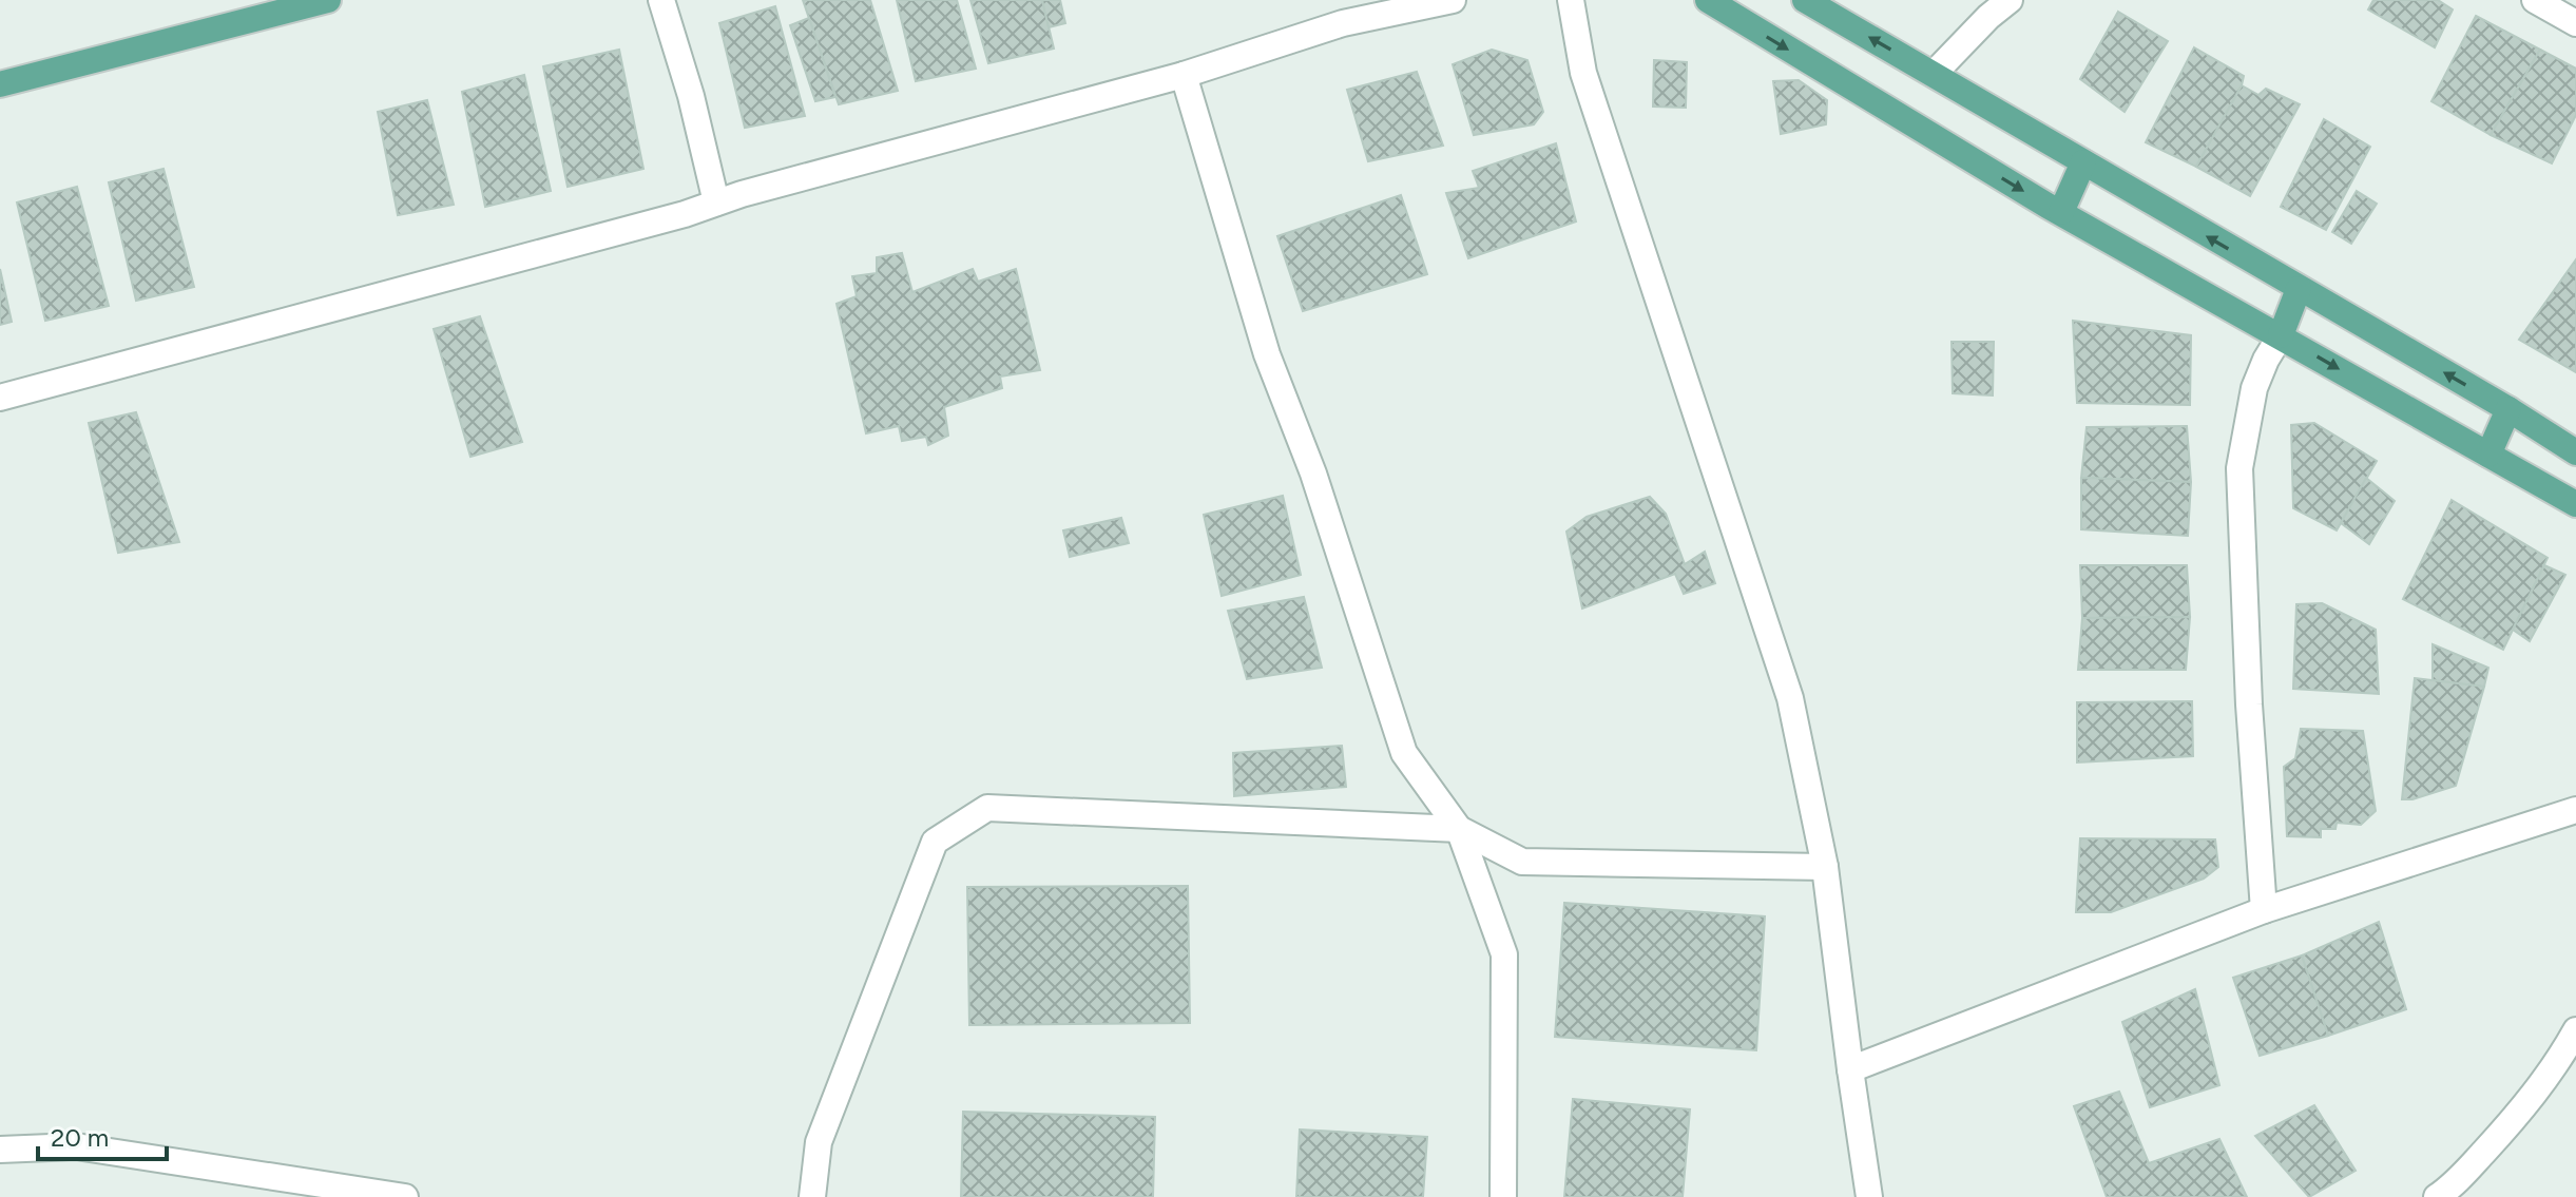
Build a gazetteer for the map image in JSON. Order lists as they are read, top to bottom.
{
  "scale_bar": "20 m"
}
